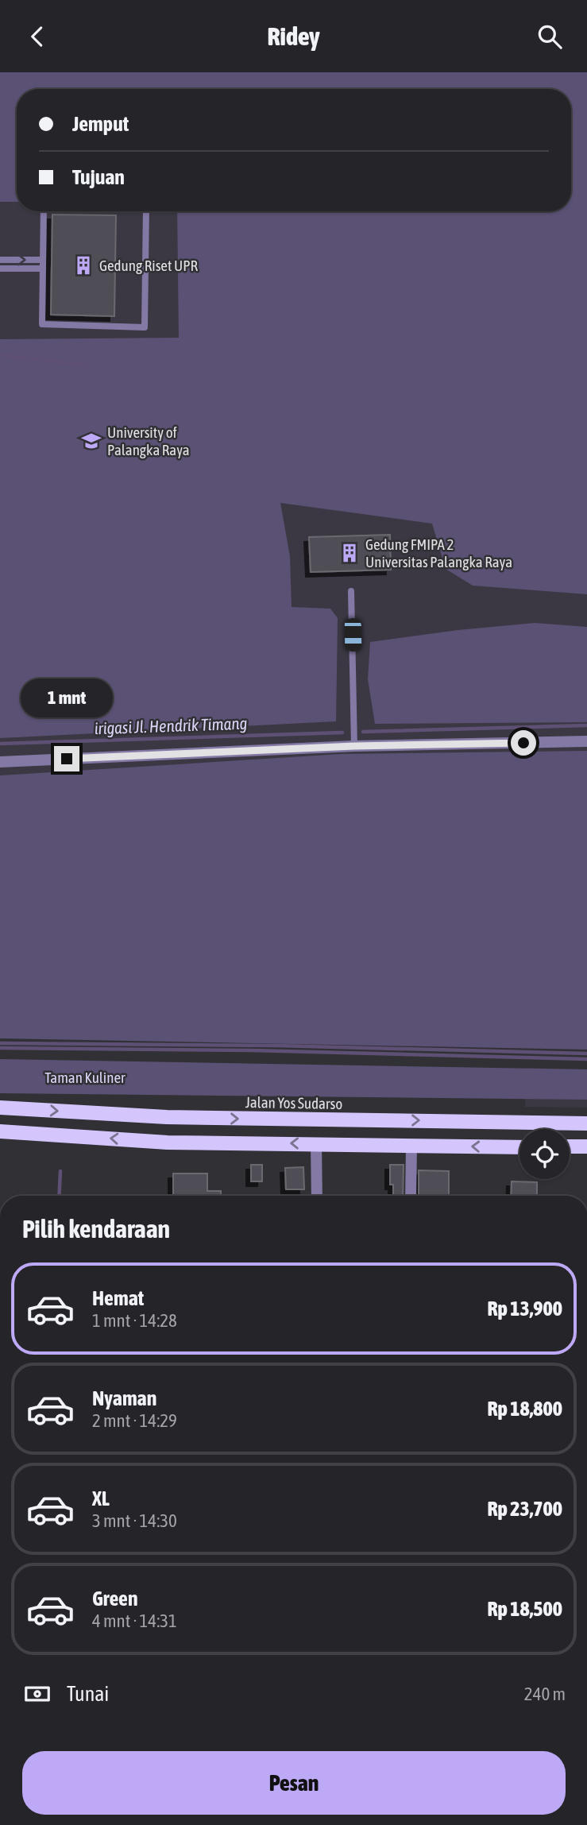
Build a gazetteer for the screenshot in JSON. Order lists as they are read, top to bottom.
{
  "streets": {
    "main road": ["Jalan Yos Sudarso"]
  },
  "water": ["irigasi Jl. Hendrik Timang"],
  "parks": ["Taman Kuliner"],
  "places": {
    "building": ["Gedung Riset UPR", "Gedung FMIPA 2 Universitas Palangka Raya"],
    "school or university": ["University of Palangka Raya"]
  },
  "page": {
    "header": "Ridey",
    "banner": ["Jemput", "Tujuan"],
    "bubble": "1 mnt",
    "heading": "Pilih kendaraan",
    "list": [
      {
        "name": "Hemat",
        "note": "1 mnt · 14:28",
        "value": "Rp 13,900"
      },
      {
        "name": "Nyaman",
        "note": "2 mnt · 14:29",
        "value": "Rp 18,800"
      },
      {
        "name": "XL",
        "note": "3 mnt · 14:30",
        "value": "Rp 23,700"
      },
      {
        "name": "Green",
        "note": "4 mnt · 14:31",
        "value": "Rp 18,500"
      }
    ],
    "pay": ["Tunai", "240 m"],
    "buttons": "Pesan"
  }
}
